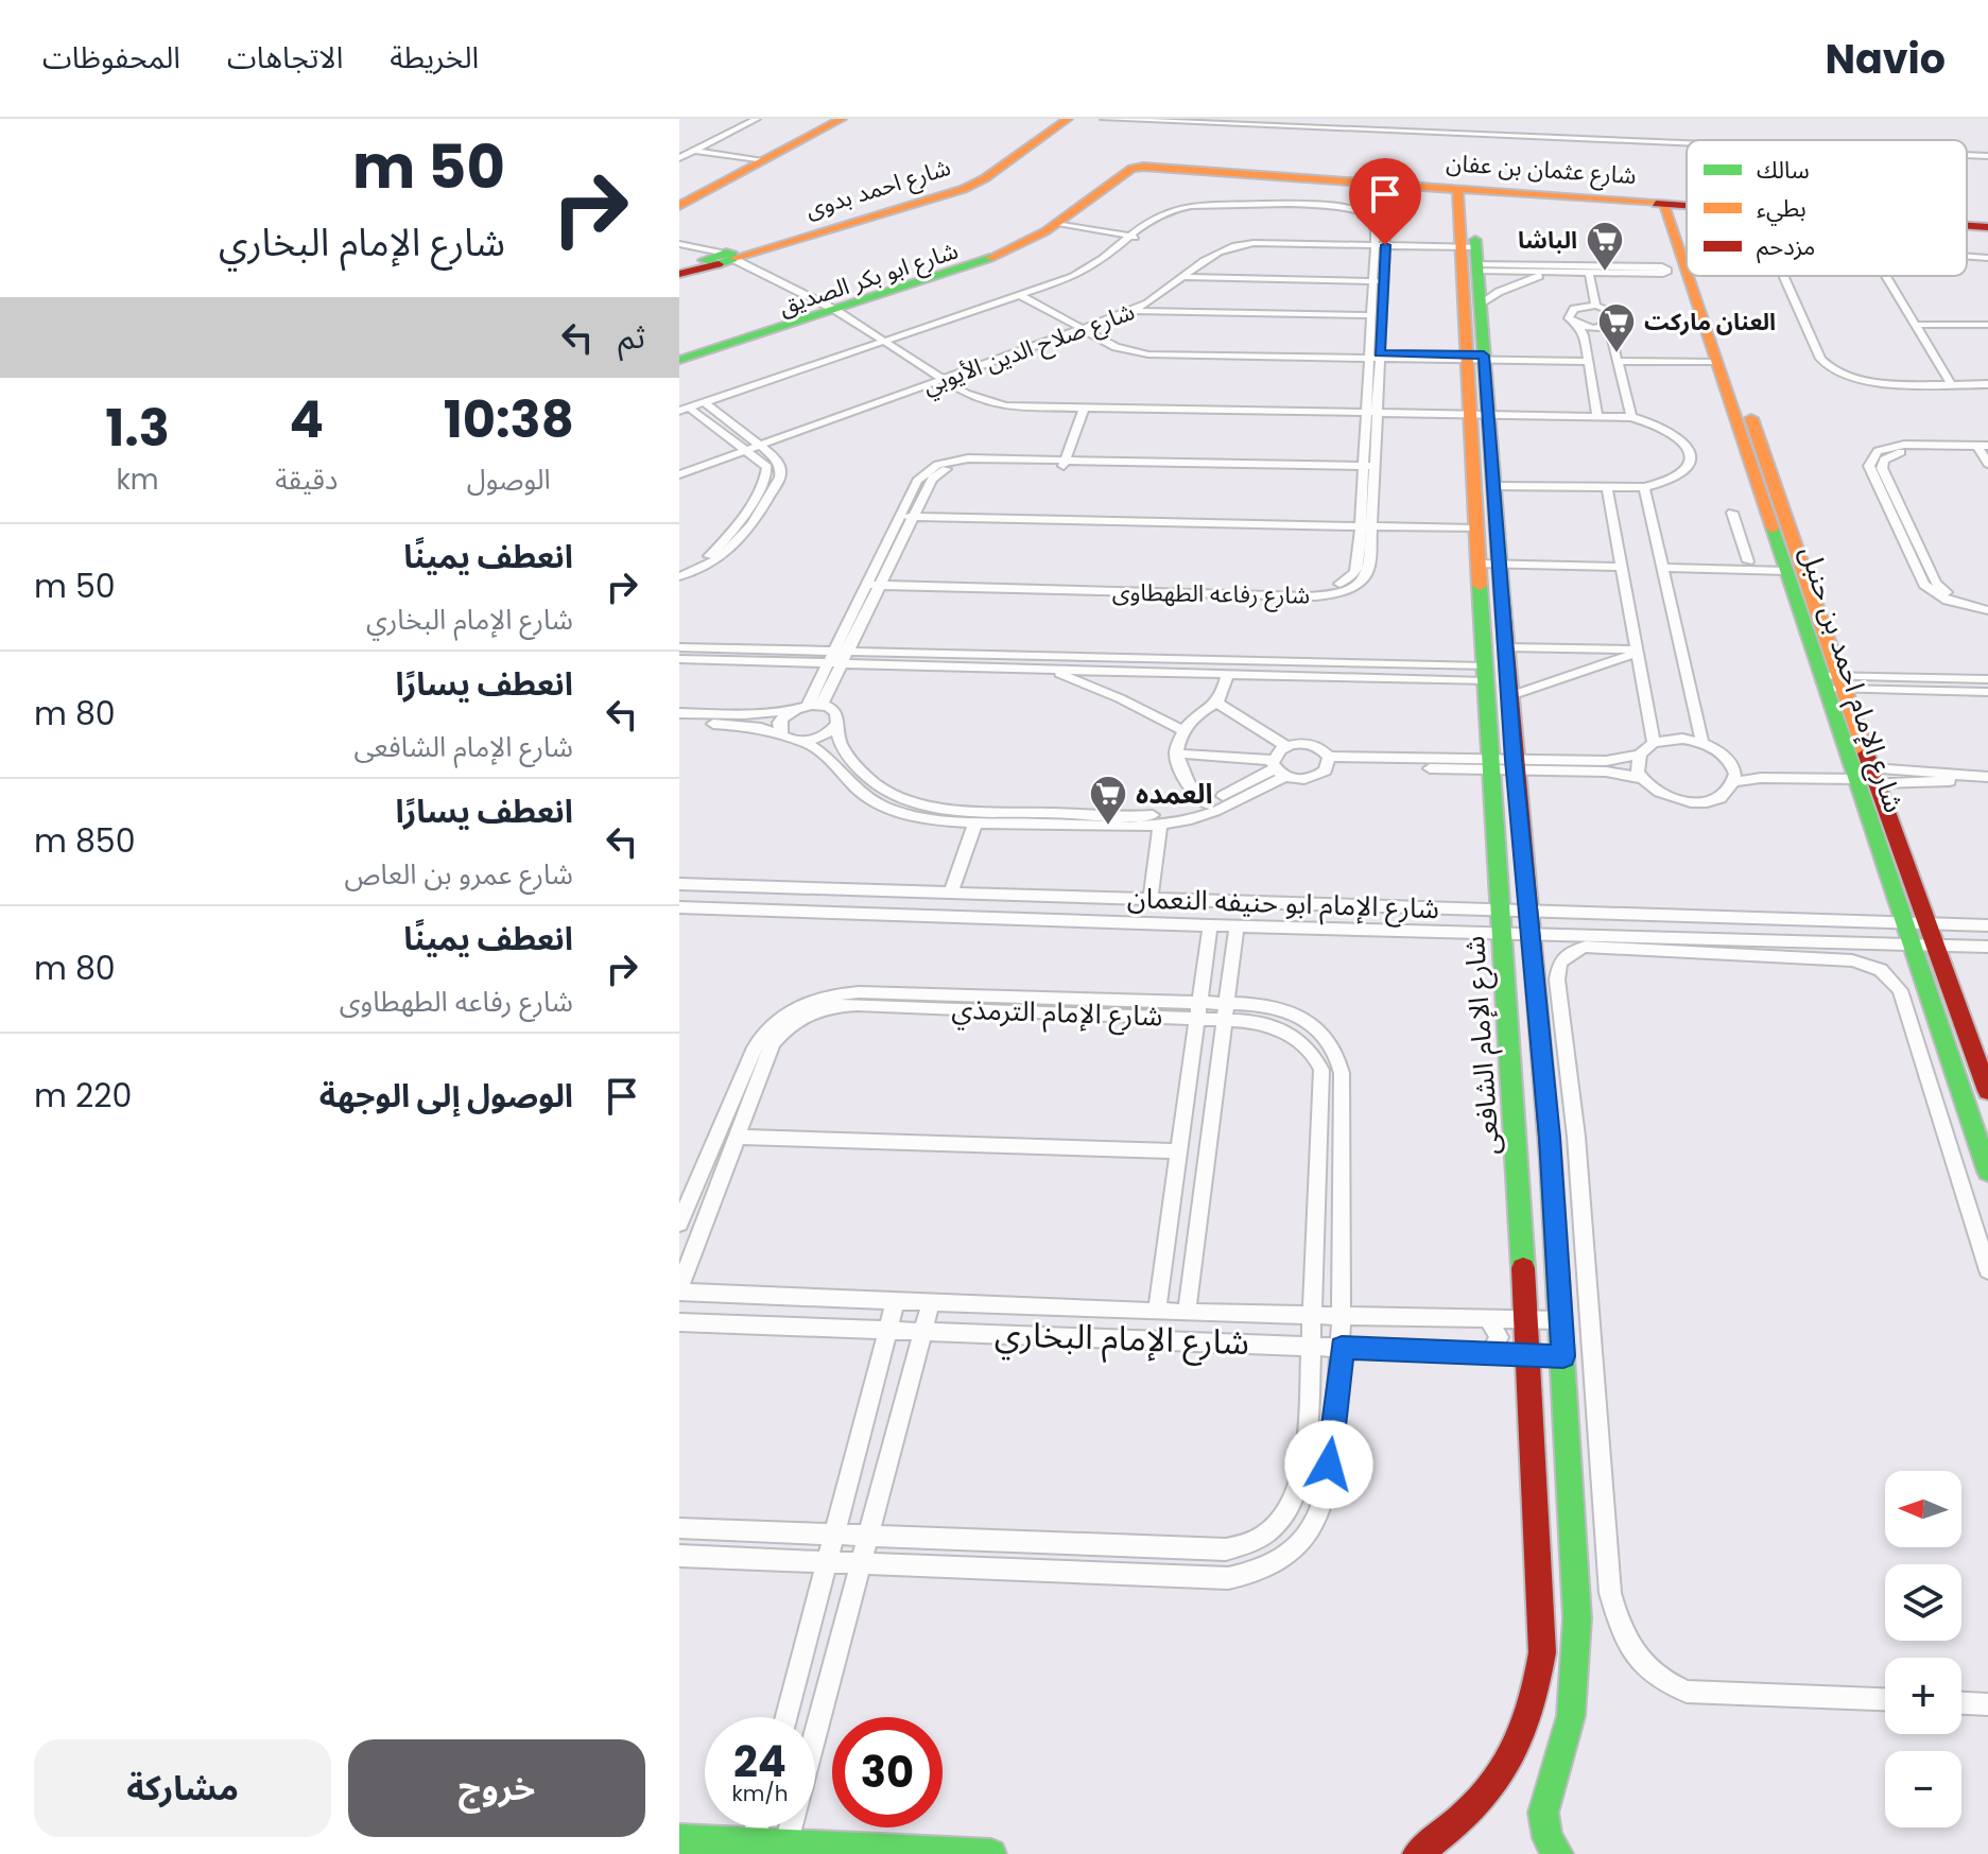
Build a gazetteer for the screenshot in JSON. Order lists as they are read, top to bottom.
{
  "streets": {
    "street": [
      "شارع عثمان بن عفان",
      "شارع احمد بدوى",
      "شارع ابو بكر الصديق",
      "شارع صلاح الدين الأيوبي",
      "شارع رفاعه الطهطاوى",
      "شارع الإمام احمد بن حنبل",
      "شارع الإمام ابو حنيفه النعمان",
      "شارع الإمام الترمذي",
      "شارع الإمام الشافعى",
      "شارع الإمام البخاري"
    ]
  },
  "crossings": [
    ["شارع عثمان بن عفان", "شارع ابو بكر الصديق"],
    ["شارع عثمان بن عفان", "شارع الإمام احمد بن حنبل"],
    ["شارع عثمان بن عفان", "شارع الإمام الشافعى"],
    ["شارع صلاح الدين الأيوبي", "شارع رفاعه الطهطاوى"],
    ["شارع صلاح الدين الأيوبي", "شارع الإمام الشافعى"],
    ["شارع الإمام احمد بن حنبل", "شارع الإمام ابو حنيفه النعمان"],
    ["شارع الإمام ابو حنيفه النعمان", "شارع الإمام الشافعى"],
    ["شارع الإمام الترمذي", "شارع الإمام البخاري"],
    ["شارع الإمام الشافعى", "شارع الإمام البخاري"]
  ],
  "places": {
    "supermarket": ["الباشا", "العنان ماركت", "العمده"]
  },
  "legend": ["سالك", "بطيء", "مزدحم"],
  "north": "left",
  "page": {
    "header": "Navio",
    "nav": ["الخريطة", "الاتجاهات", "المحفوظات"],
    "turn": ["50 m", "شارع الإمام البخاري"],
    "then": "ثم",
    "eta": [
      "10:38",
      "الوصول",
      "4",
      "دقيقة",
      "1.3",
      "km"
    ],
    "list": [
      {
        "name": "انعطف يمينًا",
        "note": "شارع الإمام البخاري",
        "value": "50 m"
      },
      {
        "name": "انعطف يسارًا",
        "note": "شارع الإمام الشافعى",
        "value": "80 m"
      },
      {
        "name": "انعطف يسارًا",
        "note": "شارع عمرو بن العاص",
        "value": "850 m"
      },
      {
        "name": "انعطف يمينًا",
        "note": "شارع رفاعه الطهطاوى",
        "value": "80 m"
      },
      {
        "name": "الوصول إلى الوجهة",
        "value": "220 m"
      }
    ],
    "map_buttons": ["+", "−"],
    "speed": "24 km/h",
    "limit": "30",
    "buttons": ["خروج", "مشاركة"]
  }
}
